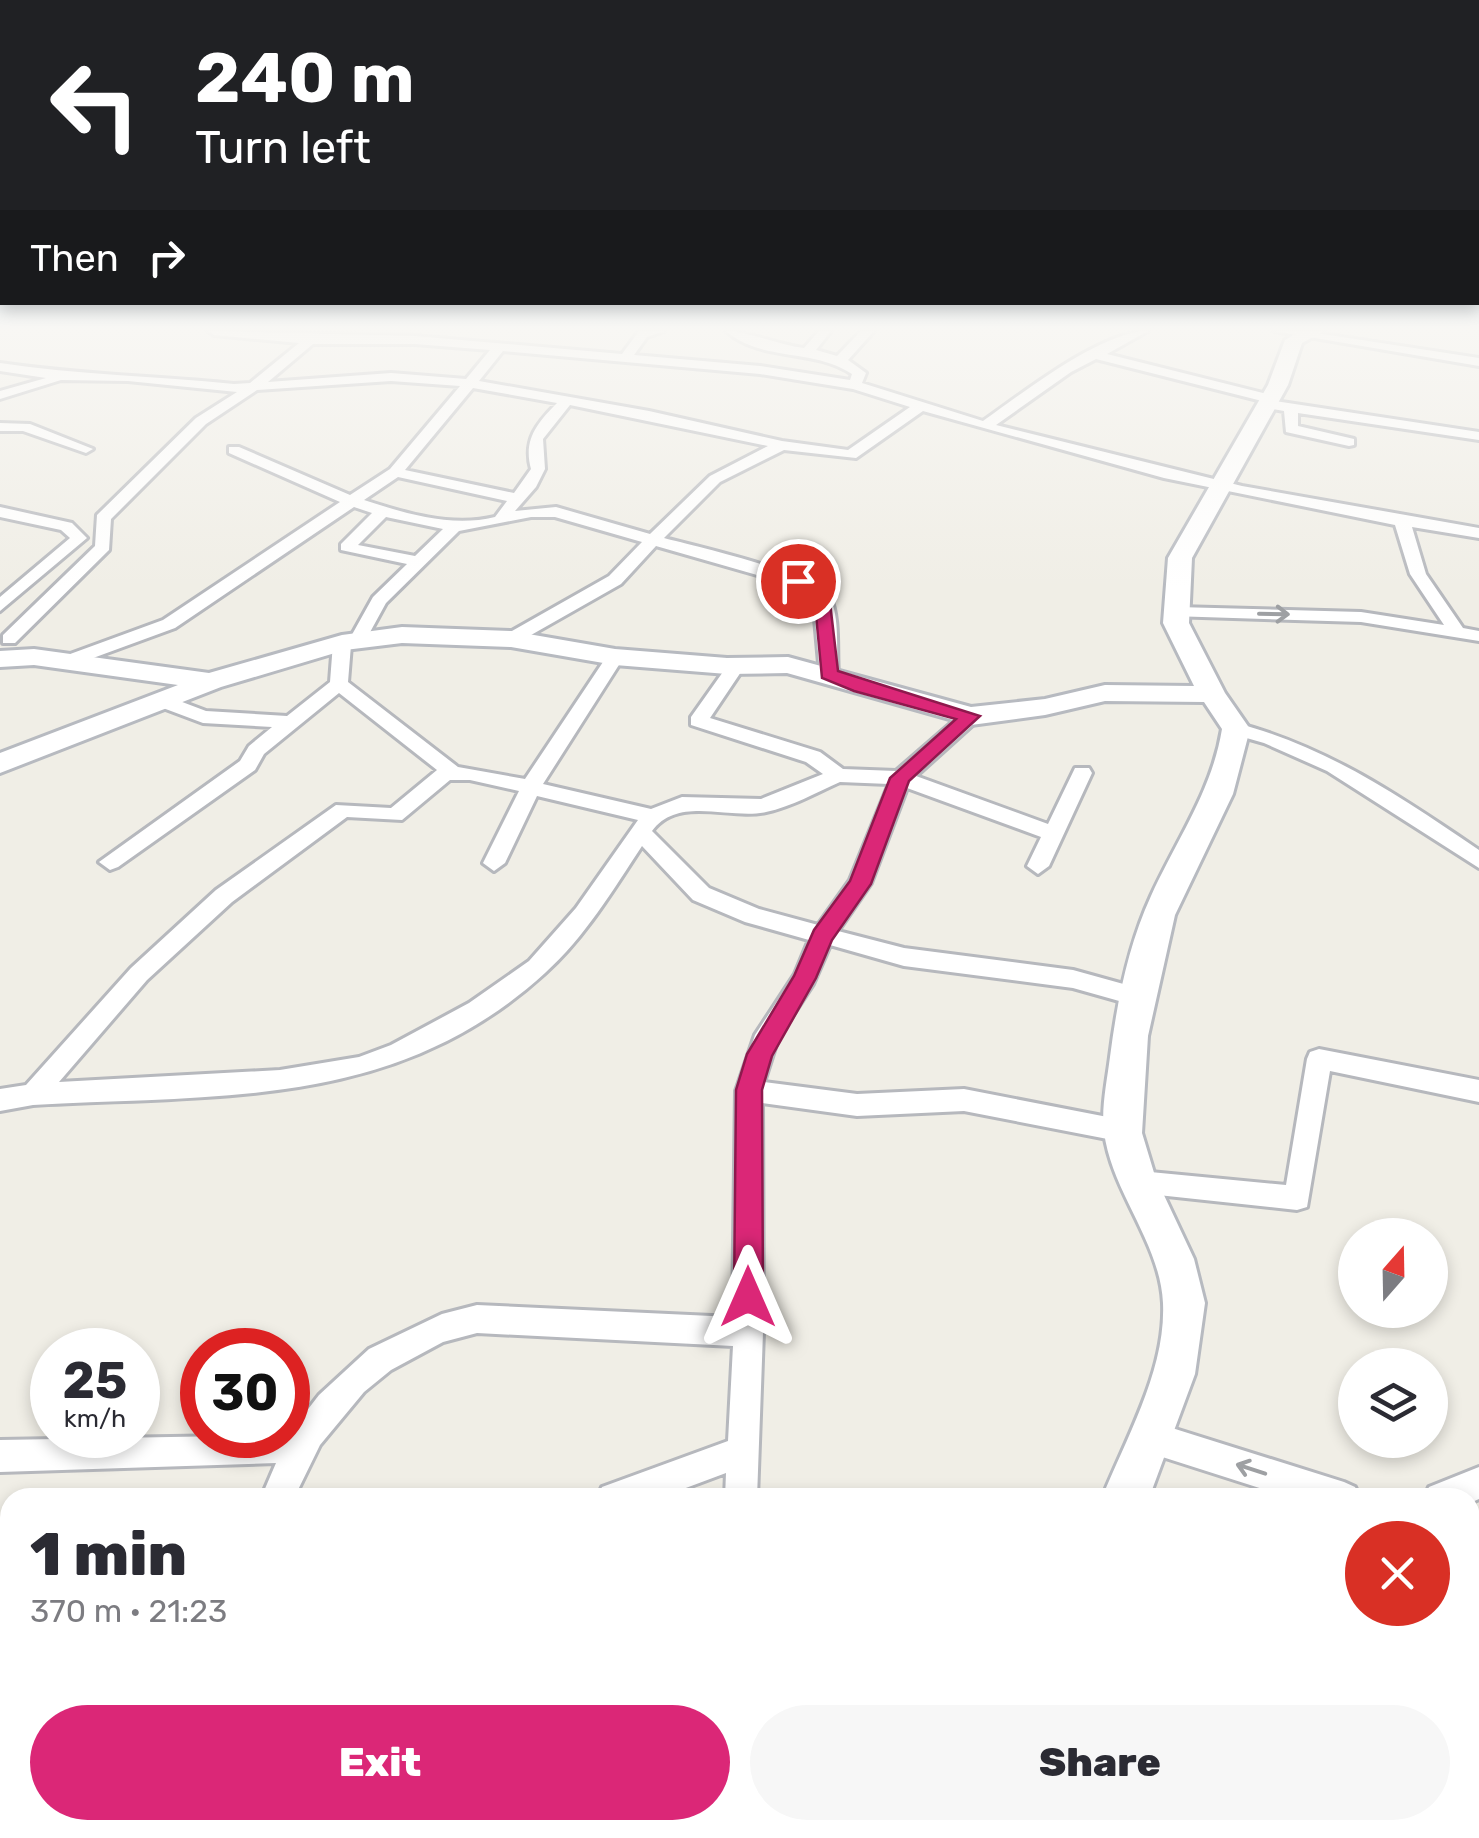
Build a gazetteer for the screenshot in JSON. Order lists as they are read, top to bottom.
{
  "north": "top",
  "page": {
    "turn": ["240 m", "Turn left"],
    "then": "Then",
    "speed": "25 km/h",
    "limit": "30",
    "heading": ["1 min", "370 m · 21:23"],
    "buttons": ["Exit", "Share"]
  }
}
